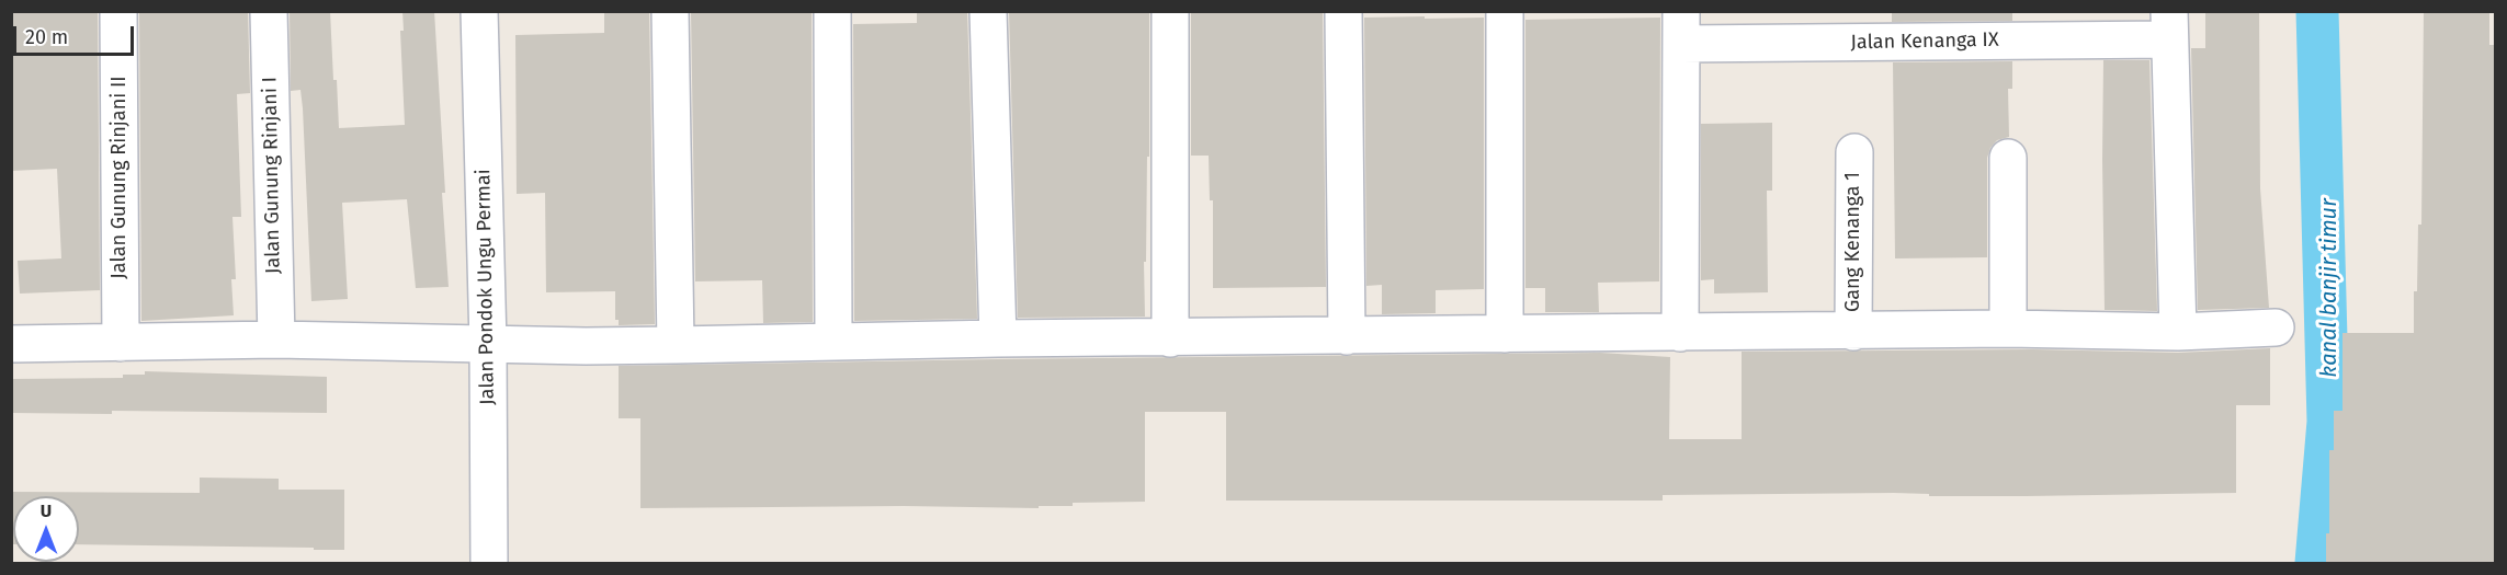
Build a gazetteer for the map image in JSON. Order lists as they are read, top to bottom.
{
  "streets": {
    "street": [
      "Jalan Kenanga IX",
      "Jalan Gunung Rinjani I",
      "Jalan Gunung Rinjani II",
      "Gang Kenanga 1",
      "Jalan Pondok Ungu Permai"
    ]
  },
  "water": ["kanal banjir timur"],
  "scale_bar": "20 m",
  "north": "top"
}
